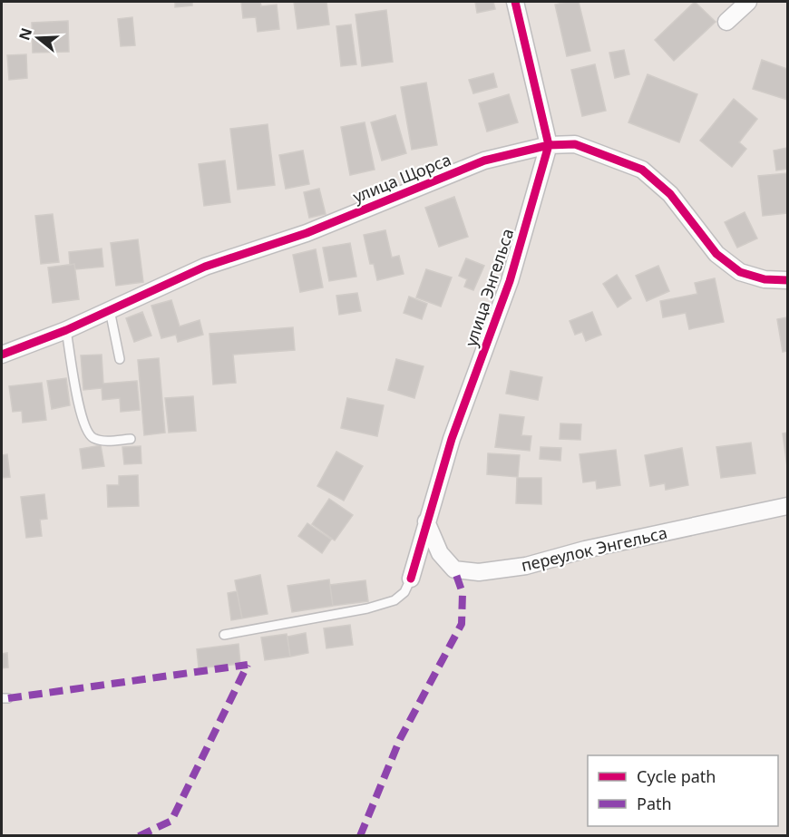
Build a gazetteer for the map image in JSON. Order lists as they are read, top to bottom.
{
  "streets": {
    "street": ["улица Щорса", "улица Энгельса", "переулок Энгельса"]
  },
  "crossings": [
    ["улица Щорса", "улица Энгельса"],
    ["улица Энгельса", "переулок Энгельса"]
  ],
  "legend": ["Cycle path", "Path"],
  "north": "left"
}
